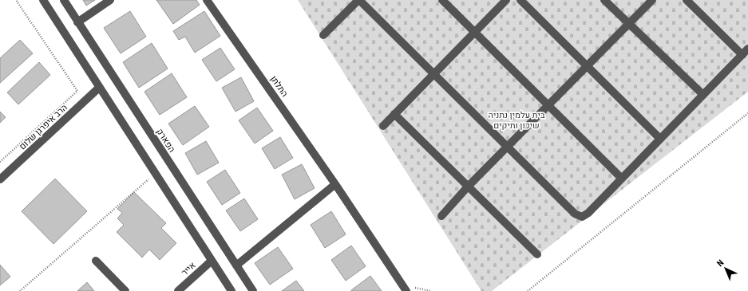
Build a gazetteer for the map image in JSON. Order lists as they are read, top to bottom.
{
  "streets": {
    "street": [
      "התלתן",
      "הרב איפרגן שלום",
      "הפארק",
      "אייר"
    ]
  },
  "parks": ["בית עלמין נתניה שיכון ותיקים"],
  "north": "top left"
}
